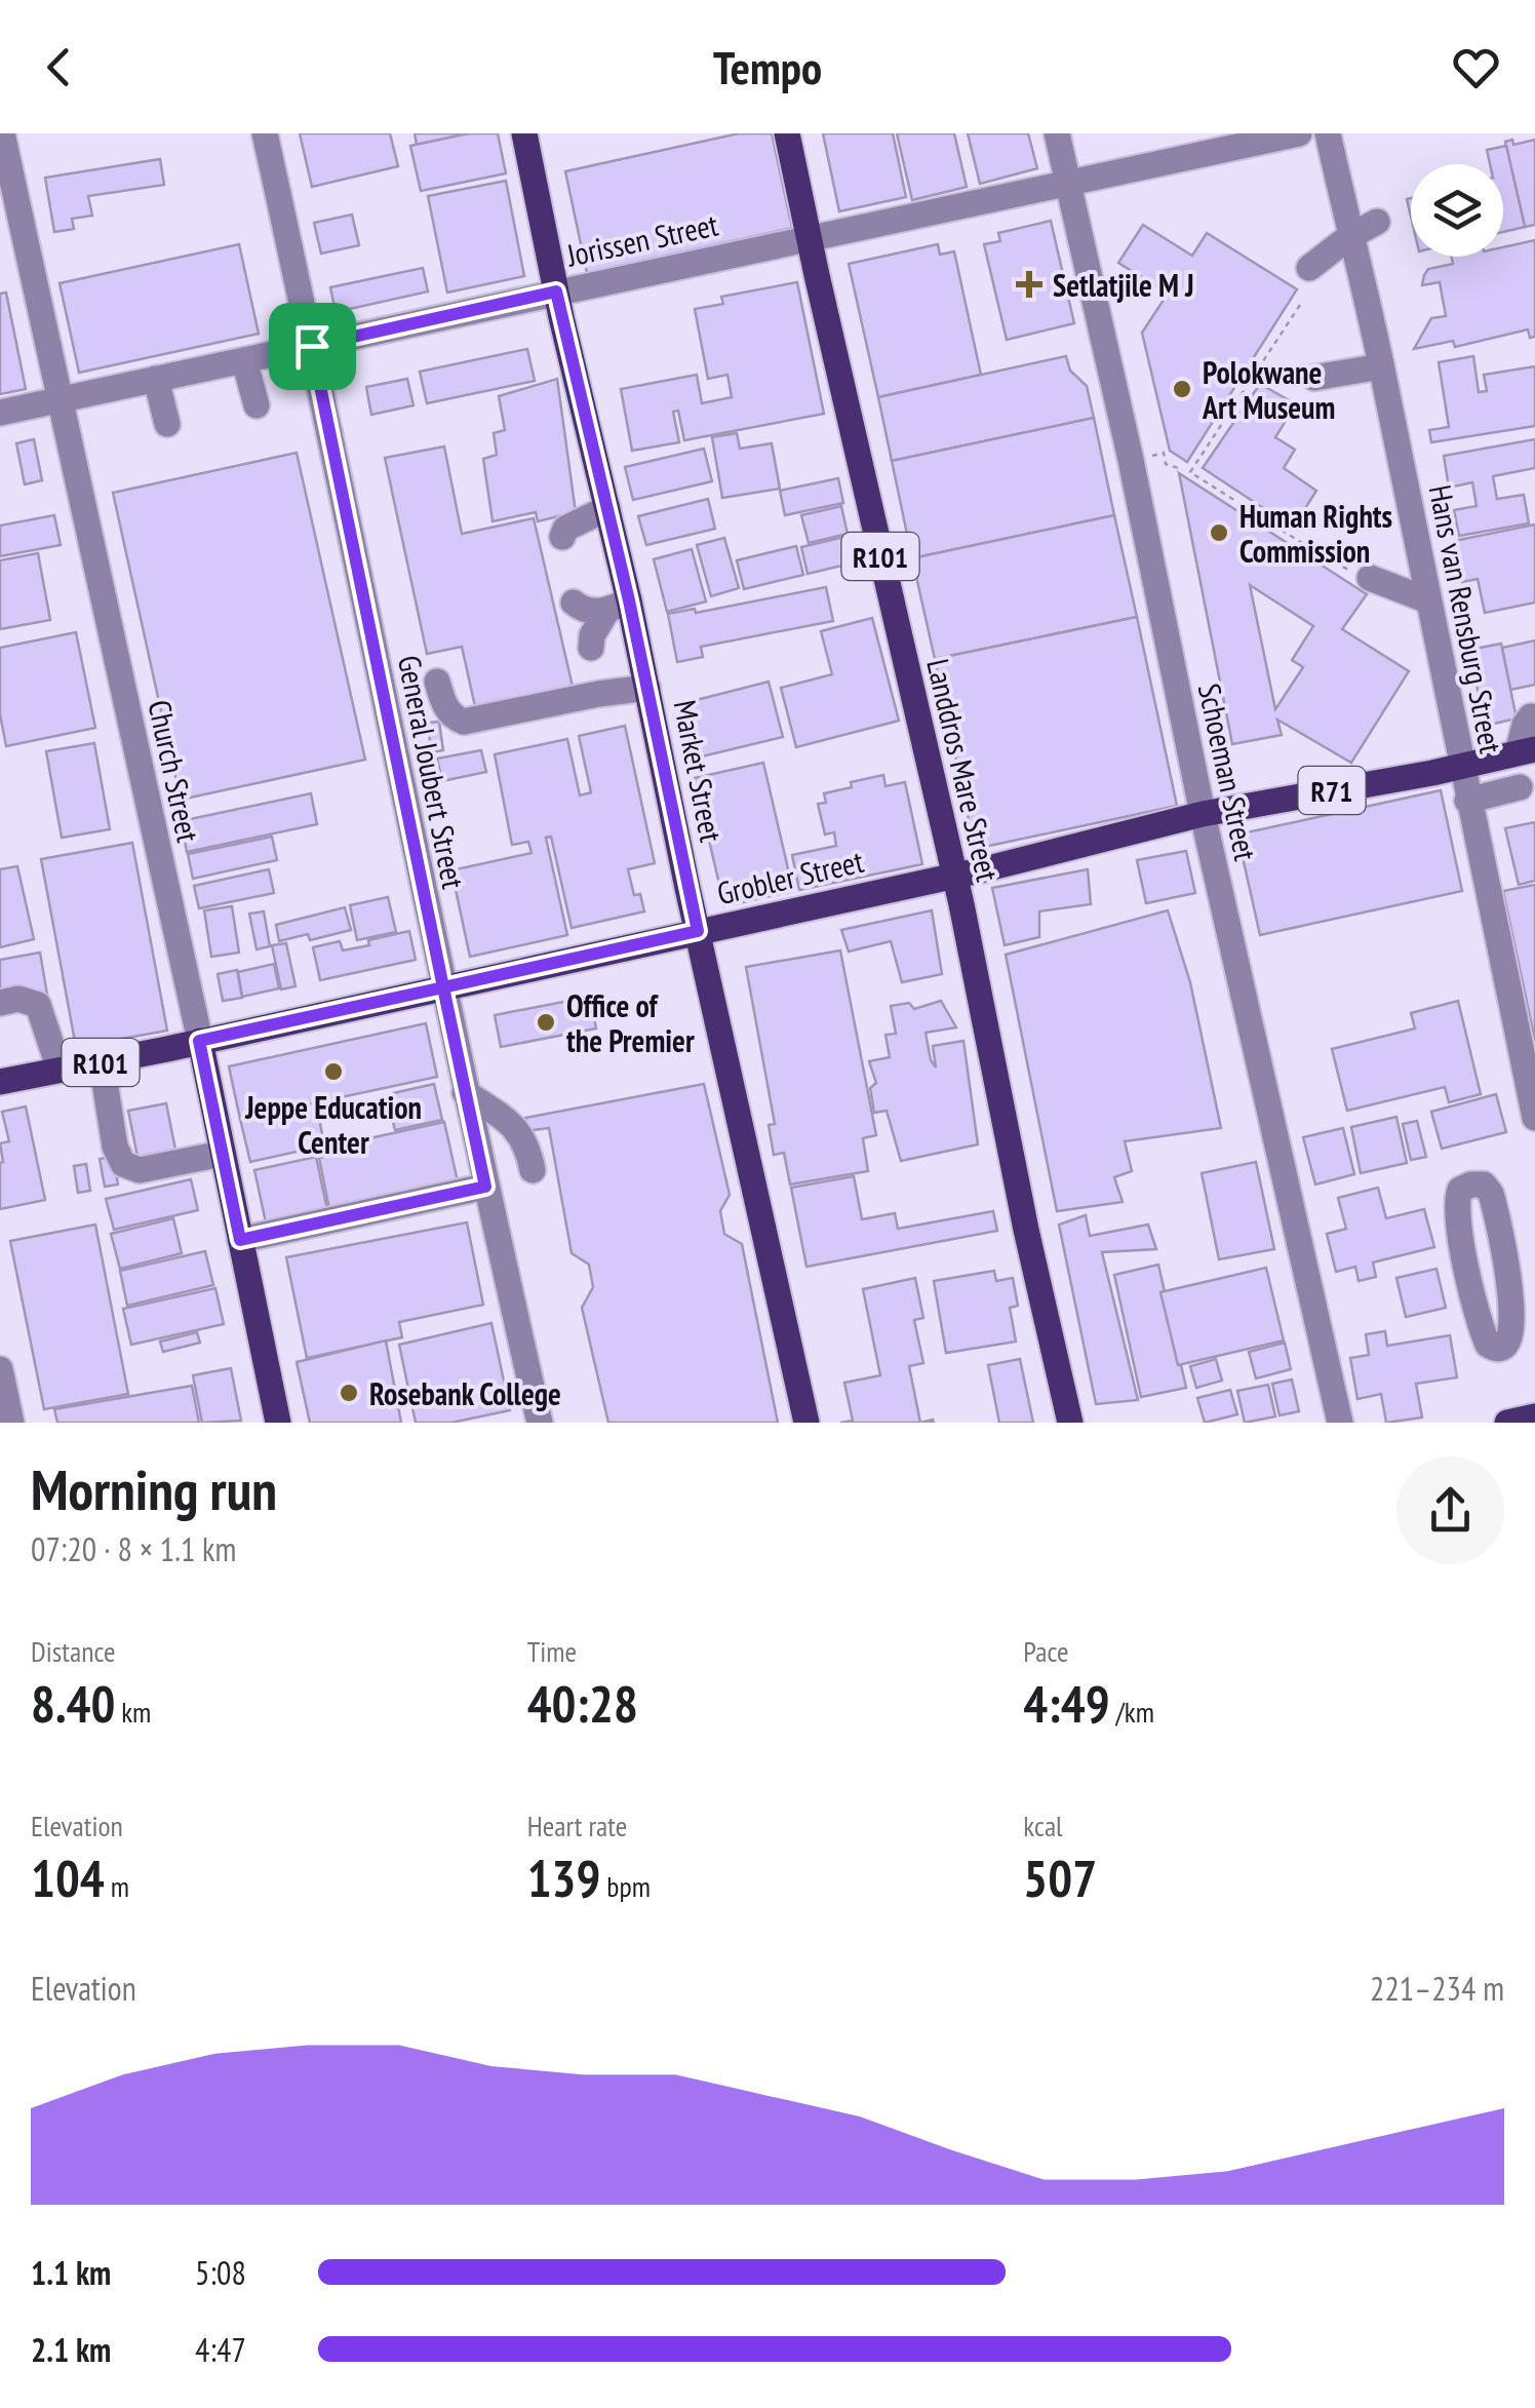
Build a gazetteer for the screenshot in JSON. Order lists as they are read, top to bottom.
{
  "streets": {
    "main road": [
      "R101",
      "Landdros Mare Street",
      "Church Street",
      "Market Street",
      "R71",
      "Grobler Street"
    ],
    "street": [
      "Jorissen Street",
      "Hans van Rensburg Street",
      "General Joubert Street",
      "Schoeman Street"
    ]
  },
  "crossings": [
    ["Jorissen Street", "Landdros Mare Street"],
    ["Jorissen Street", "Church Street"],
    ["Jorissen Street", "Market Street"],
    ["Jorissen Street", "General Joubert Street"],
    ["Jorissen Street", "Schoeman Street"],
    ["Hans van Rensburg Street", "Grobler Street"],
    ["Landdros Mare Street", "Grobler Street"],
    ["Church Street", "Grobler Street"],
    ["Market Street", "Grobler Street"],
    ["General Joubert Street", "Grobler Street"],
    ["Schoeman Street", "Grobler Street"]
  ],
  "places": {
    "health": ["Setlatjile M J"],
    "other": [
      "Polokwane Art Museum",
      "Human Rights Commission",
      "Office of the Premier",
      "Jeppe Education Center",
      "Rosebank College"
    ]
  },
  "page": {
    "header": "Tempo",
    "heading": ["Morning run", "07:20 · 8 × 1.1 km"],
    "stats": [
      ["Distance", "8.40 km"],
      ["Time", "40:28"],
      ["Pace", "4:49 /km"],
      ["Elevation", "104 m"],
      ["Heart rate", "139 bpm"],
      ["kcal", "507"]
    ],
    "chart": ["Elevation", "221–234 m"],
    "list": [
      {
        "name": "1.1 km",
        "note": "5:08"
      },
      {
        "name": "2.1 km",
        "note": "4:47"
      }
    ]
  }
}
